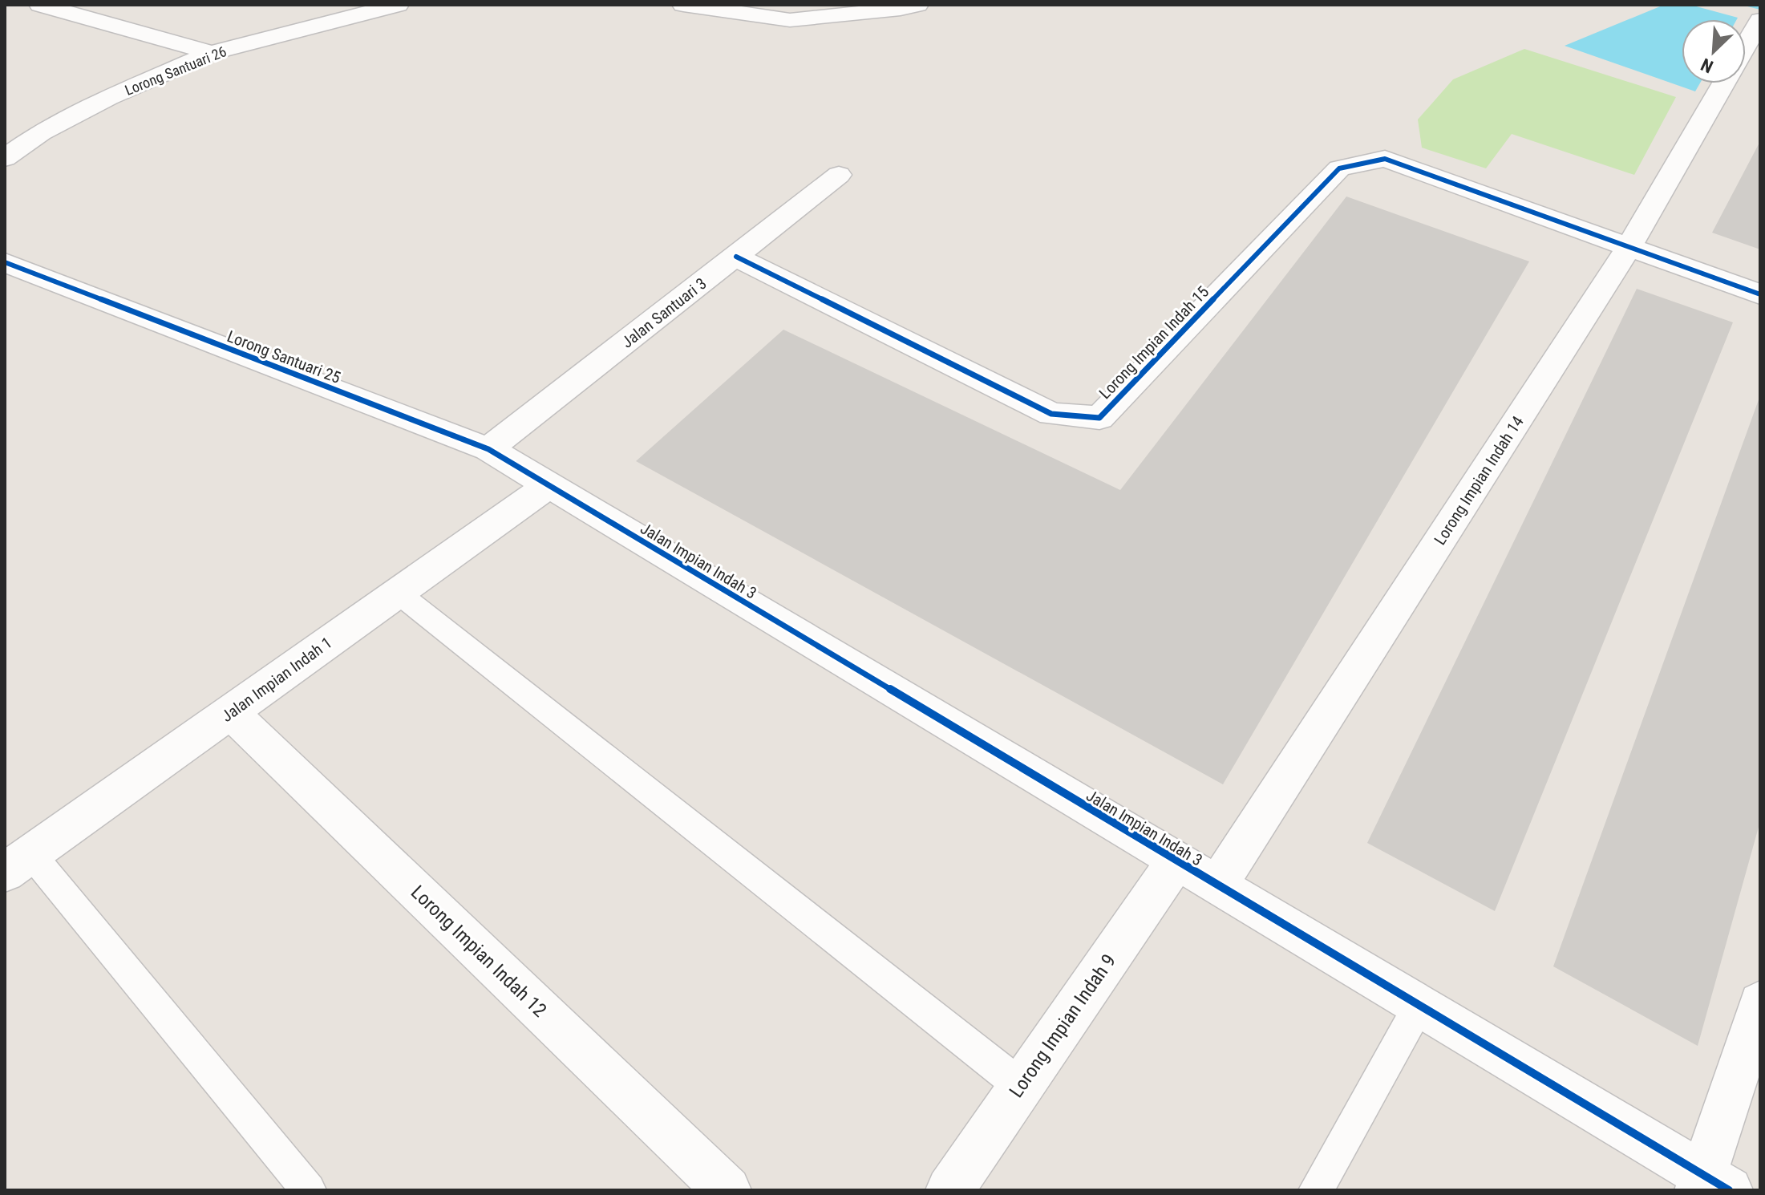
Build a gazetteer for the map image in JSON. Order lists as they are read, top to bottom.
{
  "streets": {
    "street": [
      "Lorong Santuari 26",
      "Jalan Santuari 3",
      "Lorong Impian Indah 15",
      "Lorong Santuari 25",
      "Lorong Impian Indah 14",
      "Jalan Impian Indah 3",
      "Jalan Impian Indah 1",
      "Lorong Impian Indah 12",
      "Lorong Impian Indah 9"
    ]
  },
  "crossings": [
    ["Jalan Santuari 3", "Lorong Impian Indah 15"],
    ["Jalan Santuari 3", "Lorong Santuari 25"],
    ["Lorong Impian Indah 15", "Lorong Impian Indah 14"],
    ["Lorong Santuari 25", "Jalan Impian Indah 3"],
    ["Lorong Santuari 25", "Jalan Impian Indah 1"],
    ["Lorong Impian Indah 14", "Jalan Impian Indah 3"],
    ["Jalan Impian Indah 3", "Jalan Impian Indah 1"],
    ["Jalan Impian Indah 3", "Lorong Impian Indah 9"],
    ["Jalan Impian Indah 1", "Lorong Impian Indah 12"]
  ],
  "north": "bottom left"
}
